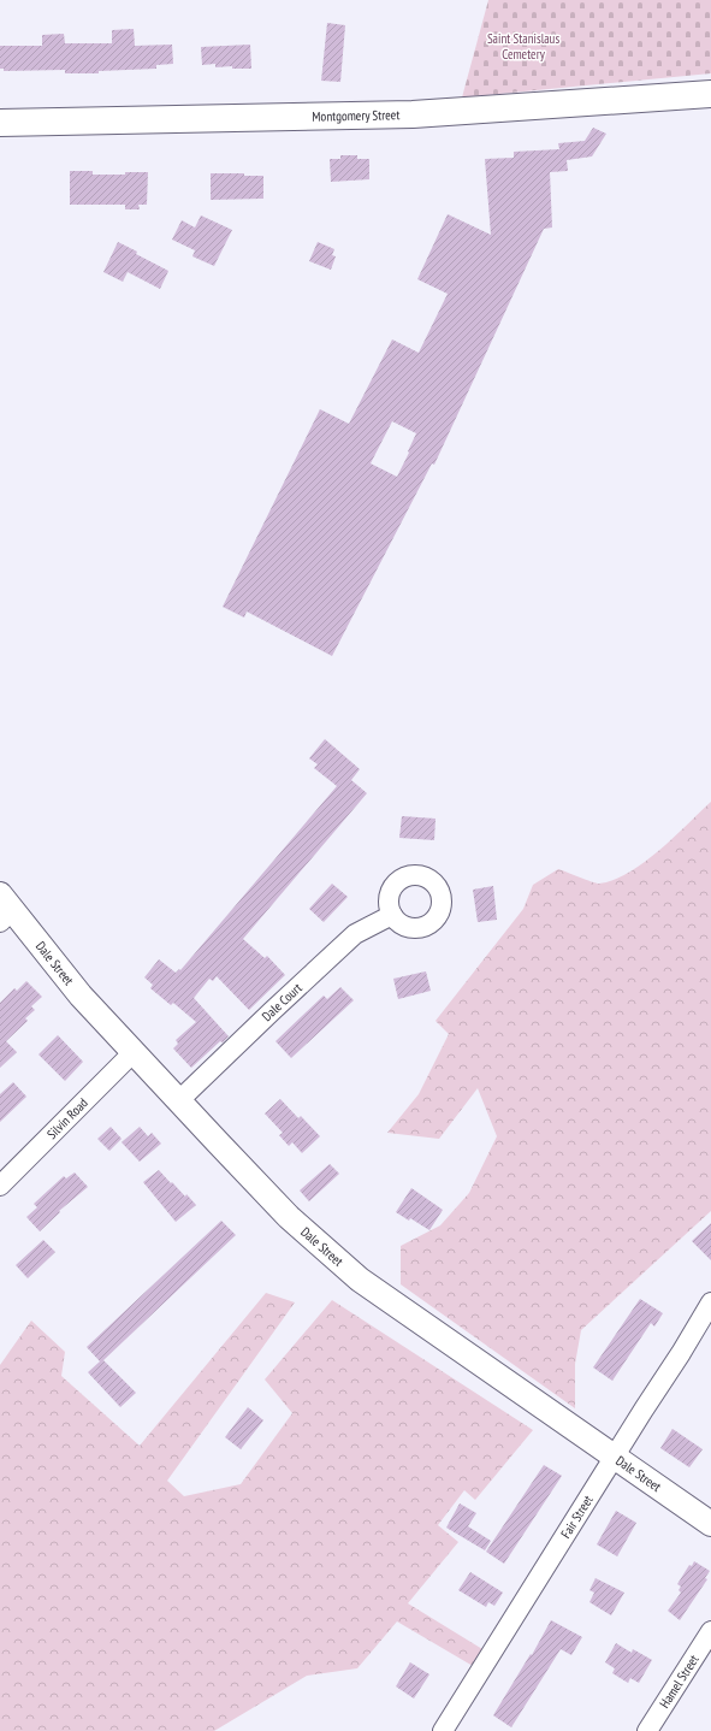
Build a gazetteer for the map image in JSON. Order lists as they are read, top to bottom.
{
  "streets": {
    "main road": ["Montgomery Street"],
    "street": [
      "Dale Street",
      "Dale Court",
      "Silvin Road",
      "Fair Street",
      "Hamel Street"
    ]
  },
  "crossings": [
    ["Dale Street", "Dale Court"],
    ["Dale Street", "Silvin Road"],
    ["Dale Street", "Fair Street"]
  ],
  "parks": ["Saint Stanislaus Cemetery"]
}
